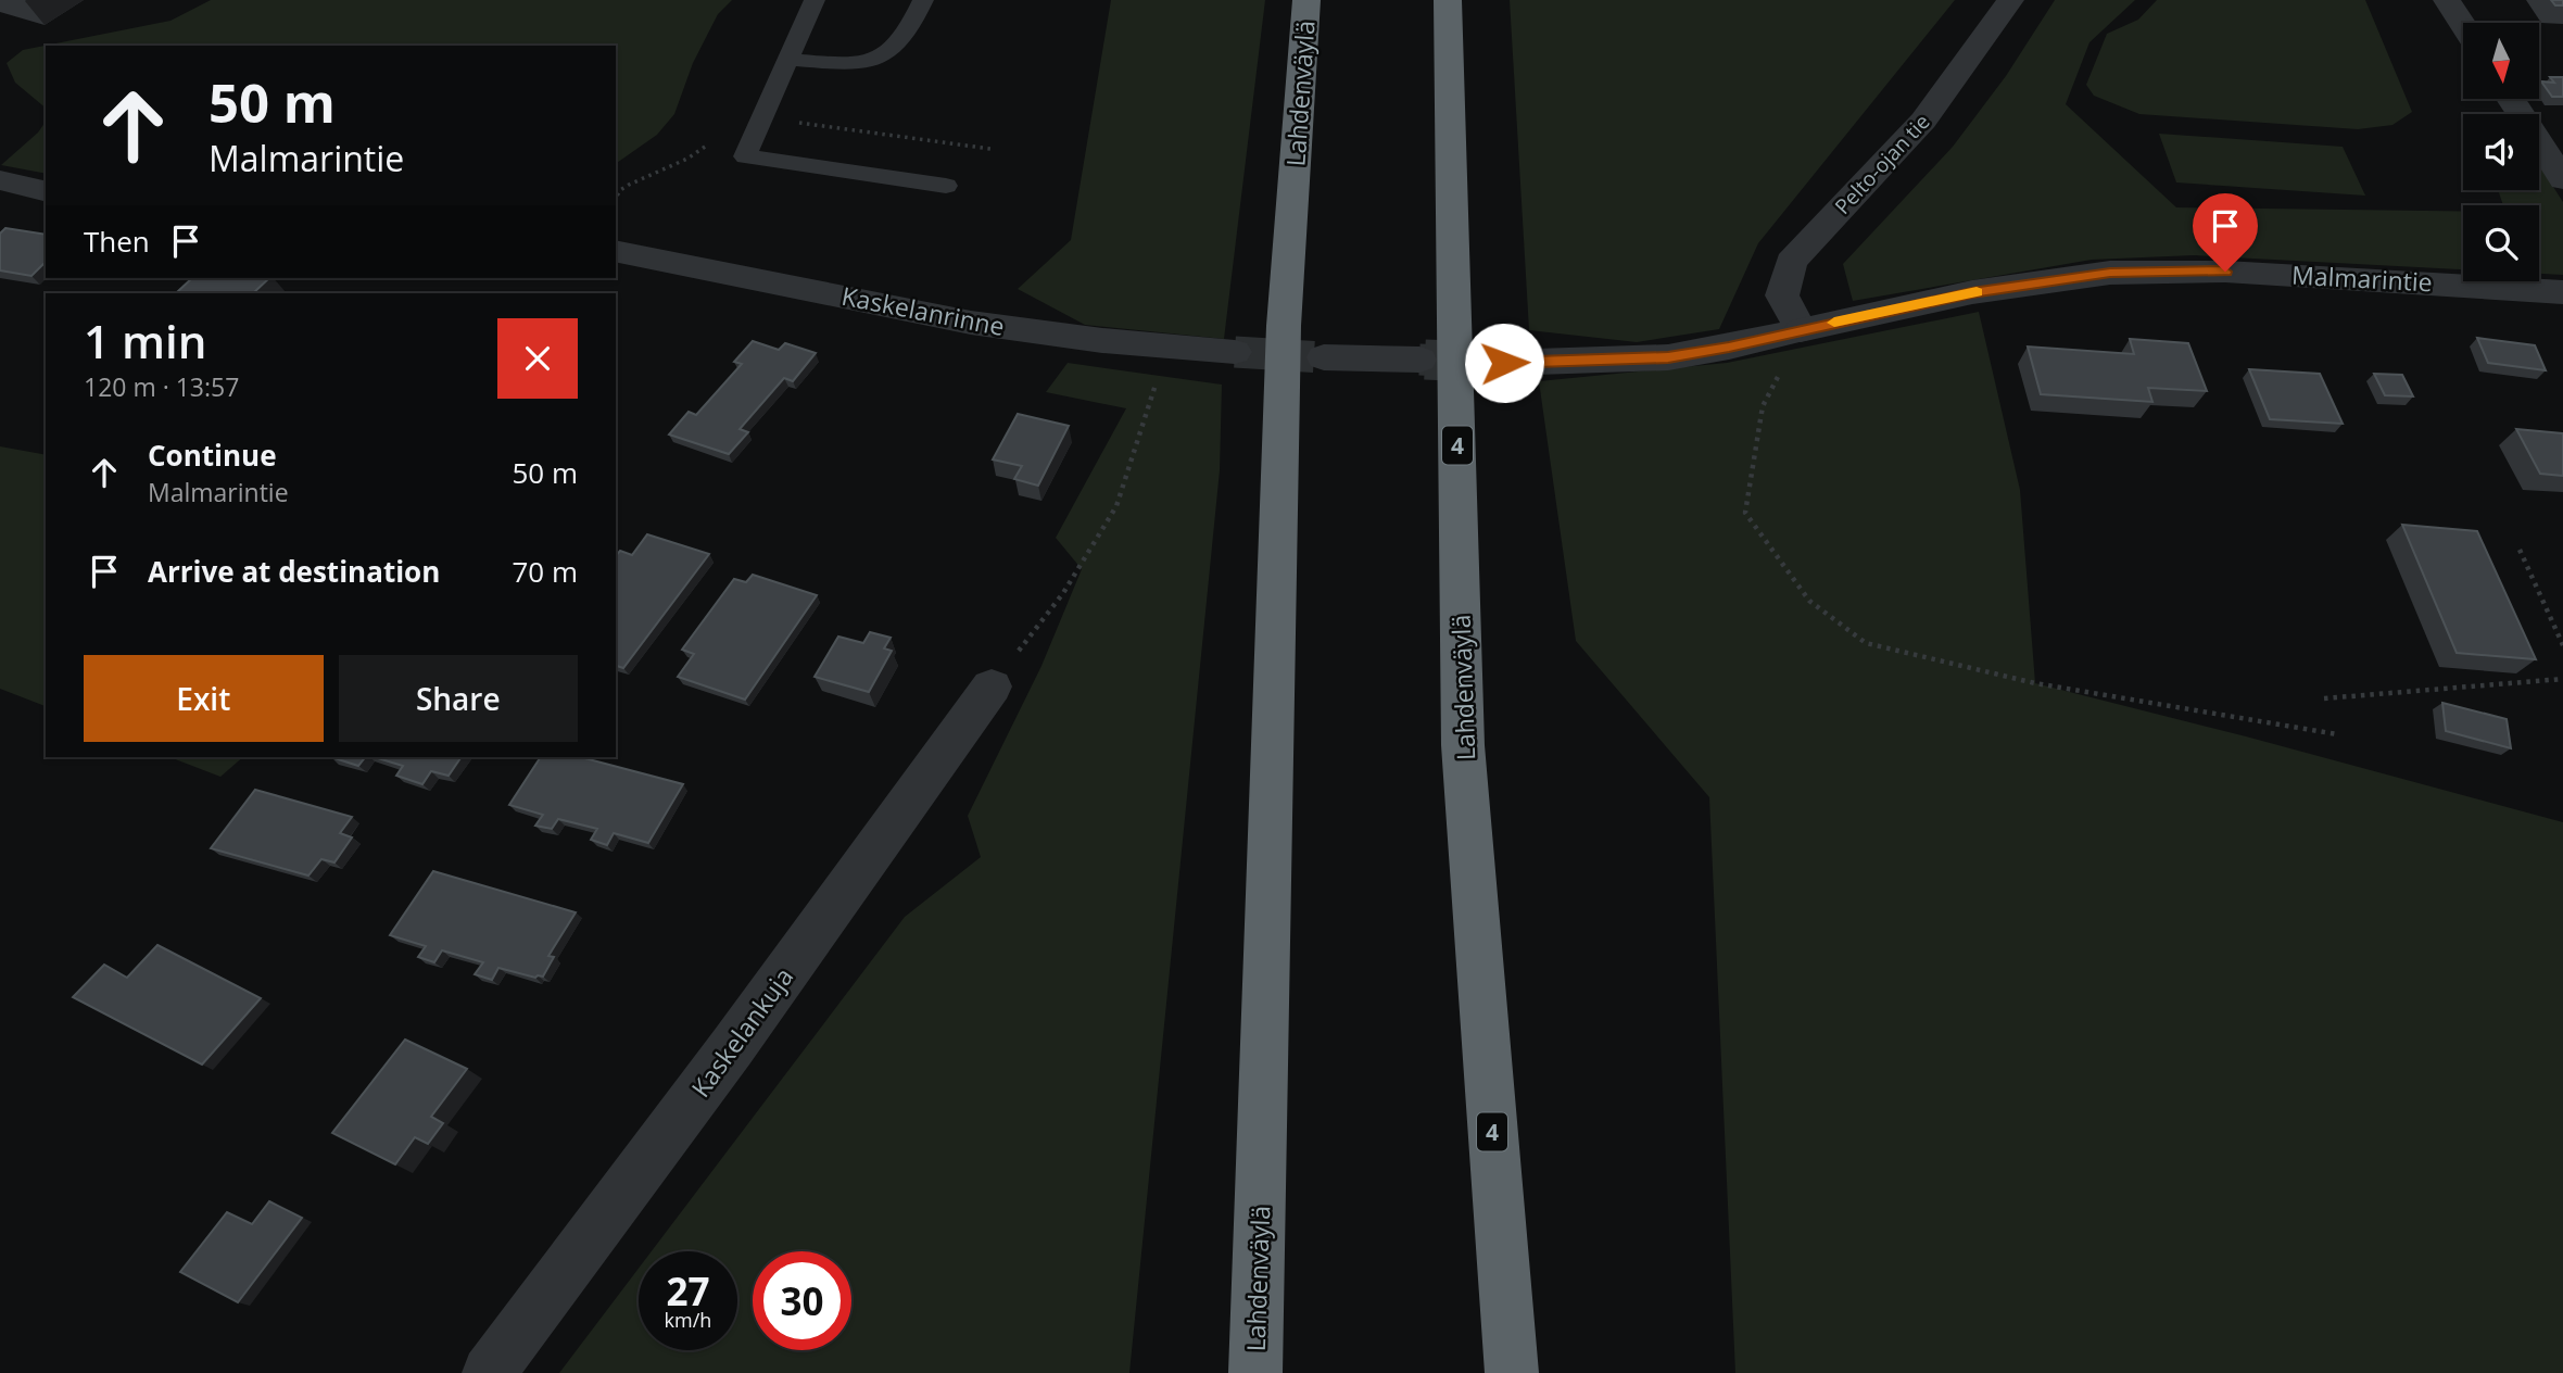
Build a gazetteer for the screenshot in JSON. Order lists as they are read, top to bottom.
{
  "streets": {
    "highway": ["Lahdenväylä", "4"],
    "street": [
      "Pelto-ojan tie",
      "Malmarintie",
      "Kaskelanrinne",
      "Kaskelankuja"
    ]
  },
  "crossings": [
    ["Pelto-ojan tie", "Malmarintie"]
  ],
  "north": "bottom",
  "page": {
    "turn": ["50 m", "Malmarintie"],
    "then": "Then",
    "heading": ["1 min", "120 m · 13:57"],
    "list": [
      {
        "name": "Continue",
        "note": "Malmarintie",
        "value": "50 m"
      },
      {
        "name": "Arrive at destination",
        "value": "70 m"
      }
    ],
    "buttons": ["Exit", "Share"],
    "speed": "27 km/h",
    "limit": "30"
  }
}
